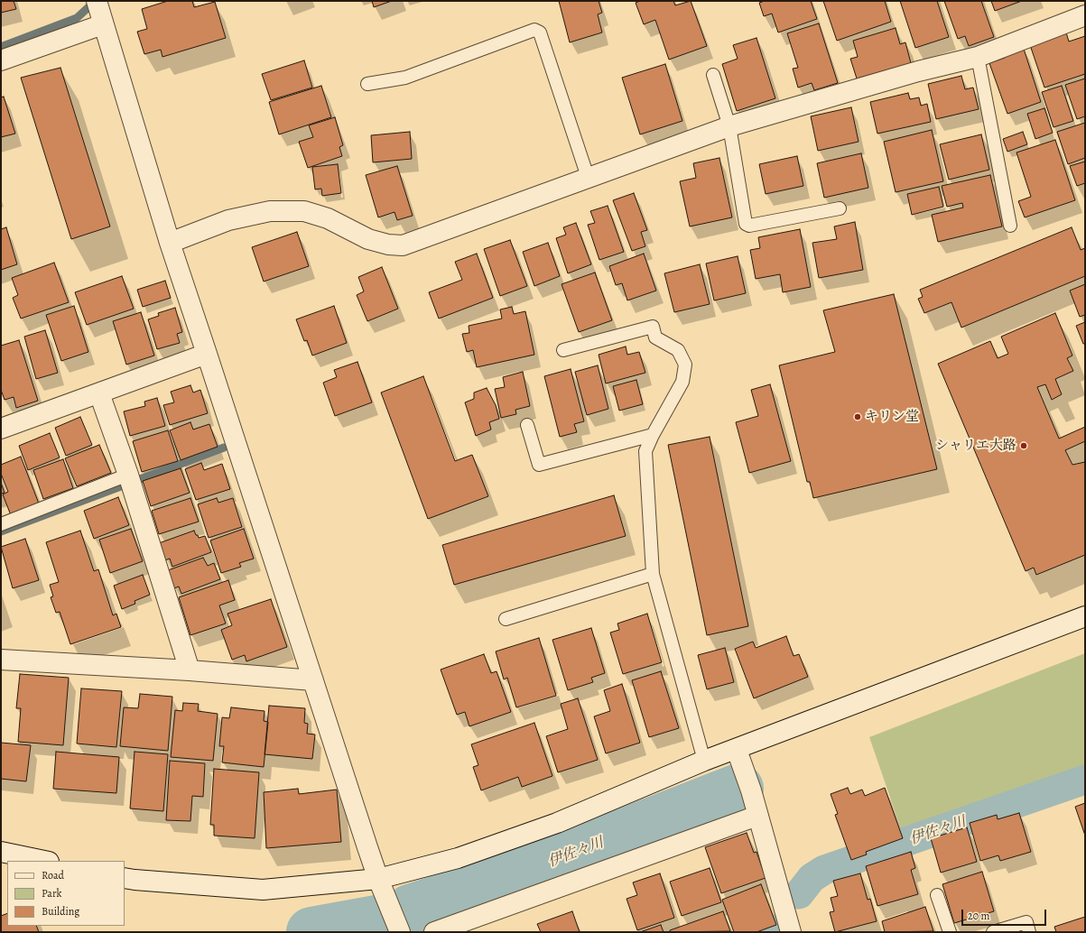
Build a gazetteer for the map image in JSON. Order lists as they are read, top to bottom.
{
  "water": ["伊佐々川"],
  "places": ["キリン堂", "シャリエ大路"],
  "legend": ["Road", "Park", "Building"],
  "scale_bar": "20 m"
}
